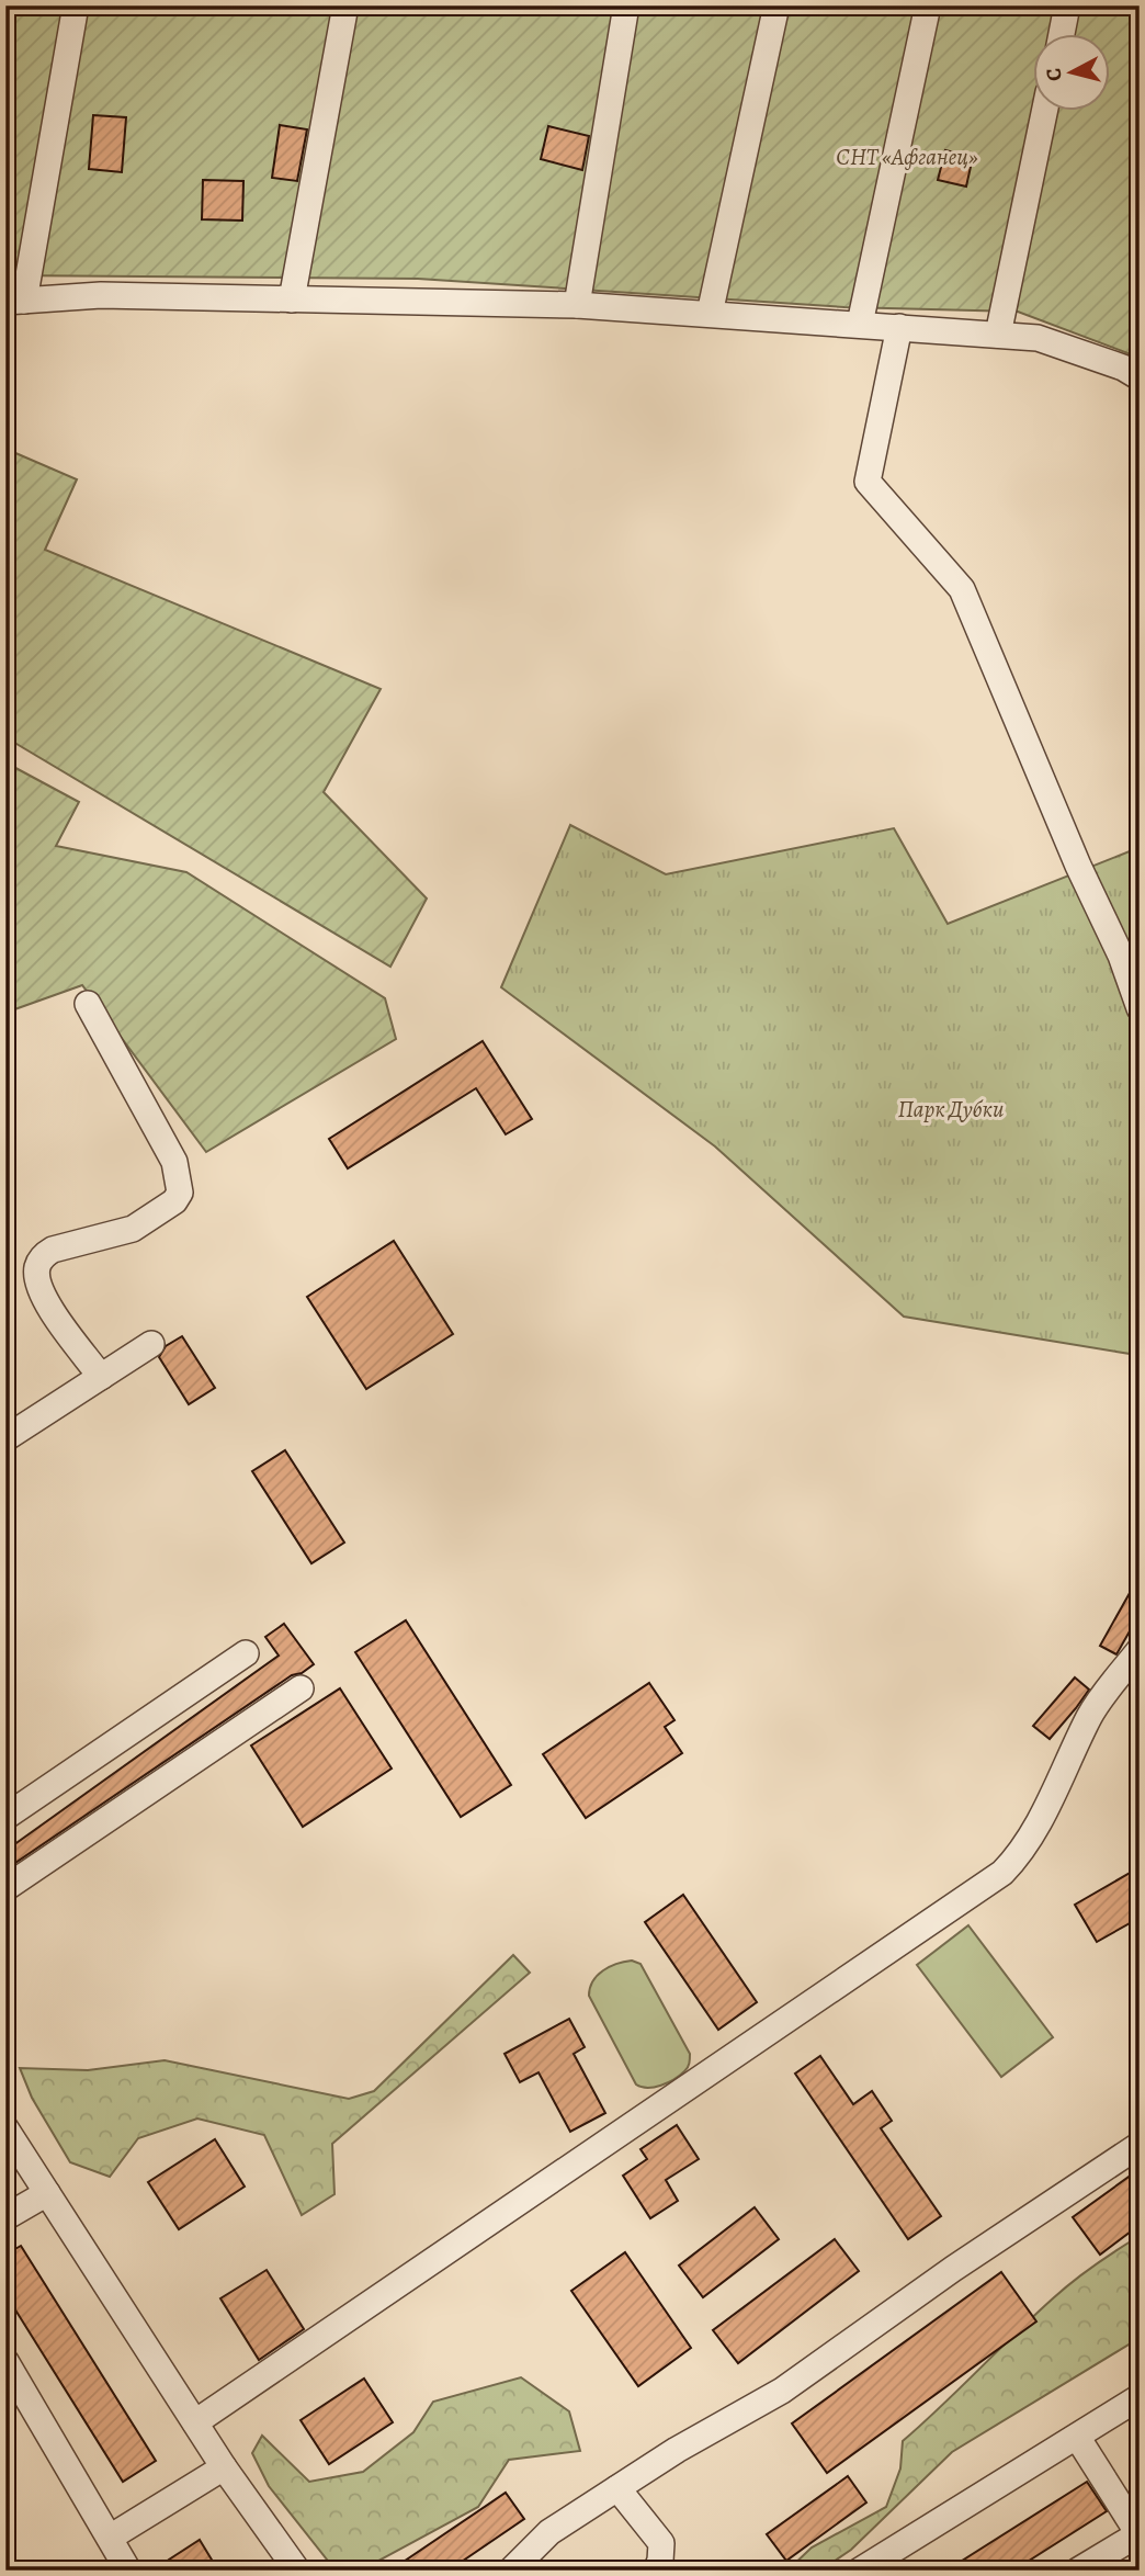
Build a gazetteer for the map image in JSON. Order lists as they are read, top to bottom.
{
  "parks": ["СНТ «Афганец»", "Парк Дубки"],
  "north": "left"
}
